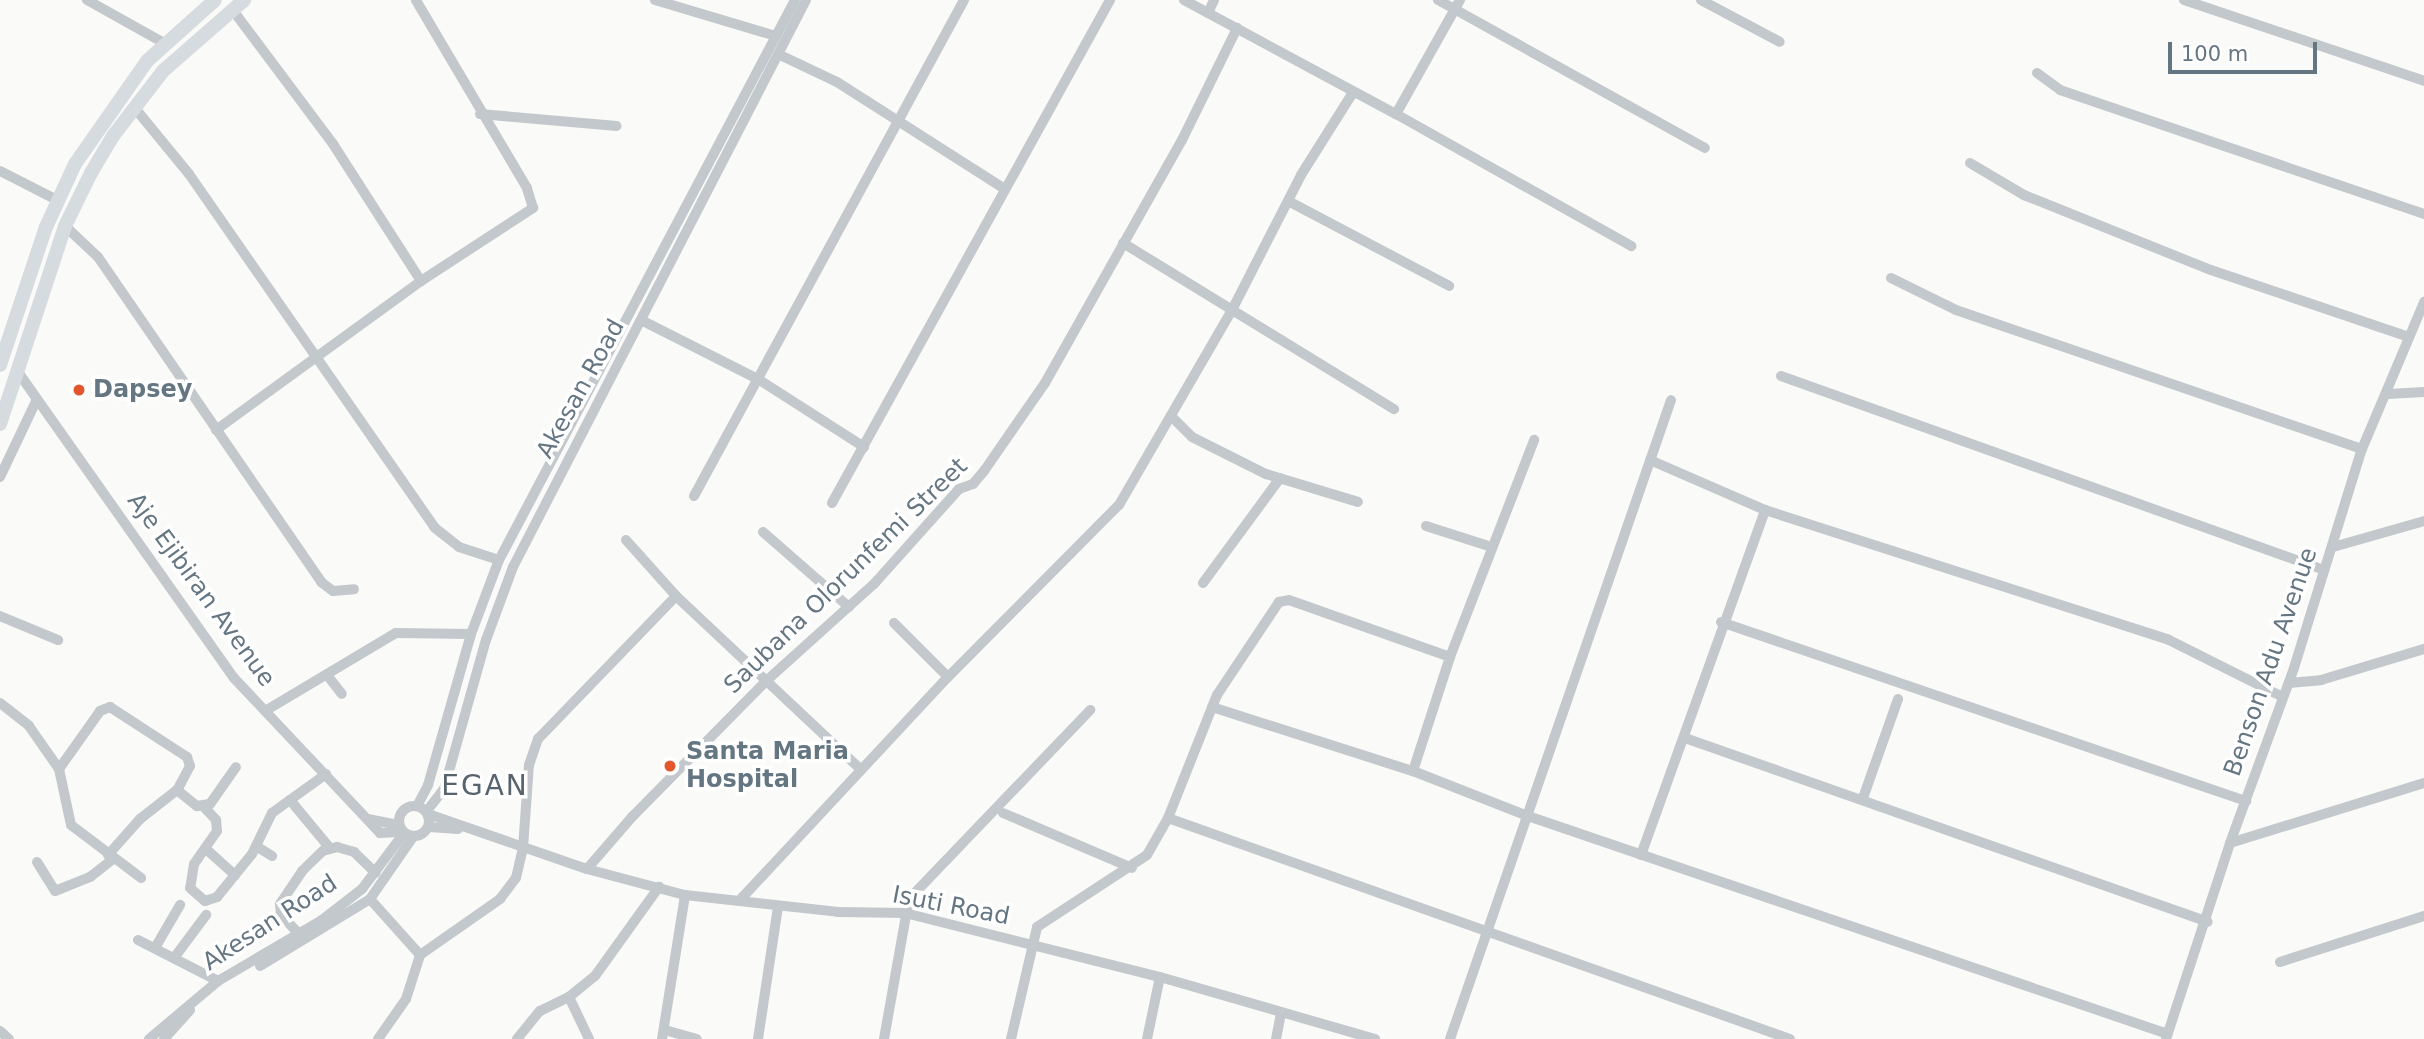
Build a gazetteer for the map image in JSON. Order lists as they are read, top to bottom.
{
  "streets": {
    "street": [
      "Akesan Road",
      "Saubana Olorunfemi Street",
      "Aje Ejibiran Avenue",
      "Benson Adu Avenue",
      "Isuti Road"
    ]
  },
  "crossings": [
    ["Akesan Road", "Aje Ejibiran Avenue"],
    ["Saubana Olorunfemi Street", "Isuti Road"]
  ],
  "districts": ["EGAN"],
  "places": ["Dapsey", "Santa Maria Hospital"],
  "scale_bar": "100 m"
}
